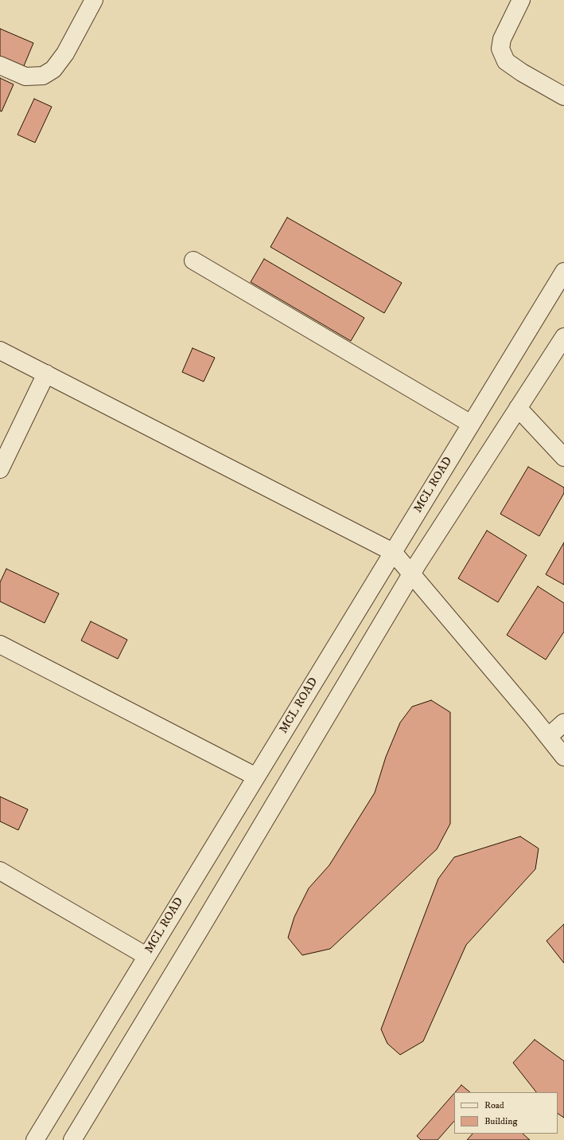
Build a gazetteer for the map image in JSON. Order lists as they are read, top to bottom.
{
  "streets": {
    "street": ["MCL ROAD"]
  },
  "legend": ["Road", "Building"]
}
